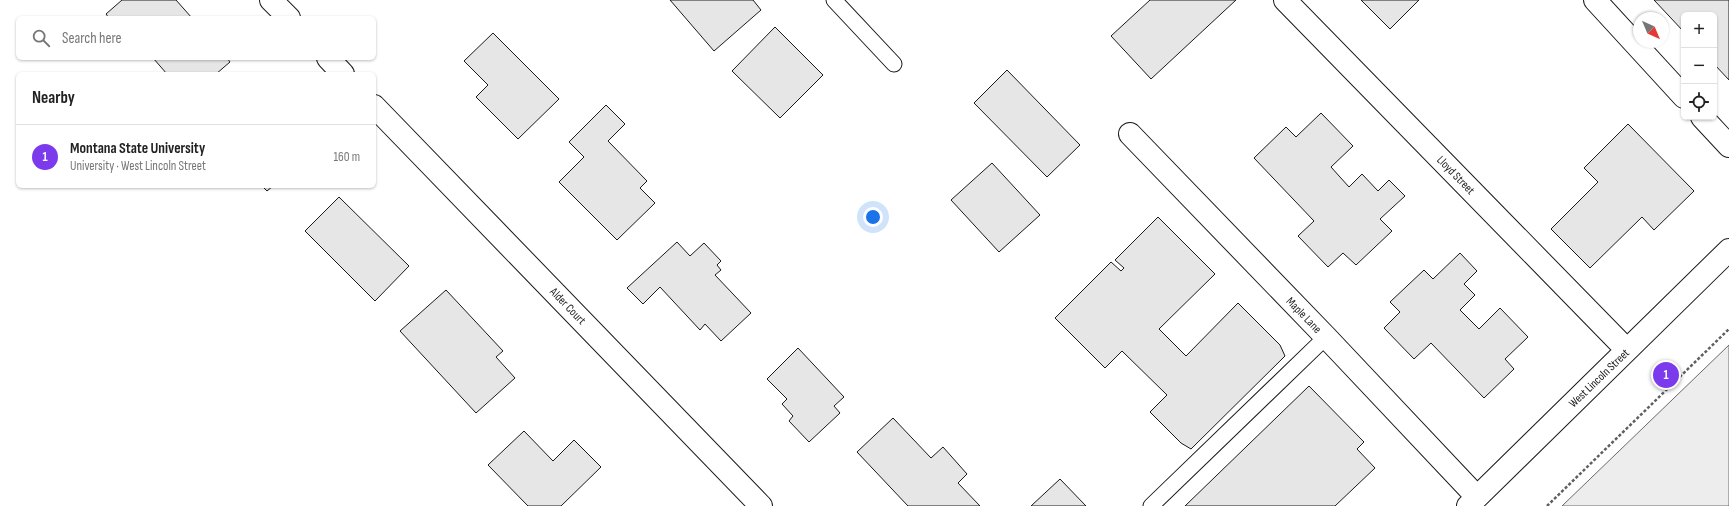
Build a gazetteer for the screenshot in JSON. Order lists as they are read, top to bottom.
{
  "streets": {
    "street": [
      "Lloyd Street",
      "Alder Court",
      "Maple Lane",
      "West Lincoln Street"
    ]
  },
  "crossings": [
    ["Lloyd Street", "West Lincoln Street"],
    ["Maple Lane", "West Lincoln Street"]
  ],
  "north": "bottom right",
  "page": {
    "map_buttons": ["+", "−"],
    "search": "Search here",
    "heading": "Nearby",
    "list": [
      {
        "mark": "1",
        "name": "Montana State University",
        "note": "University · West Lincoln Street",
        "value": "160 m"
      }
    ],
    "pins": "1"
  }
}
